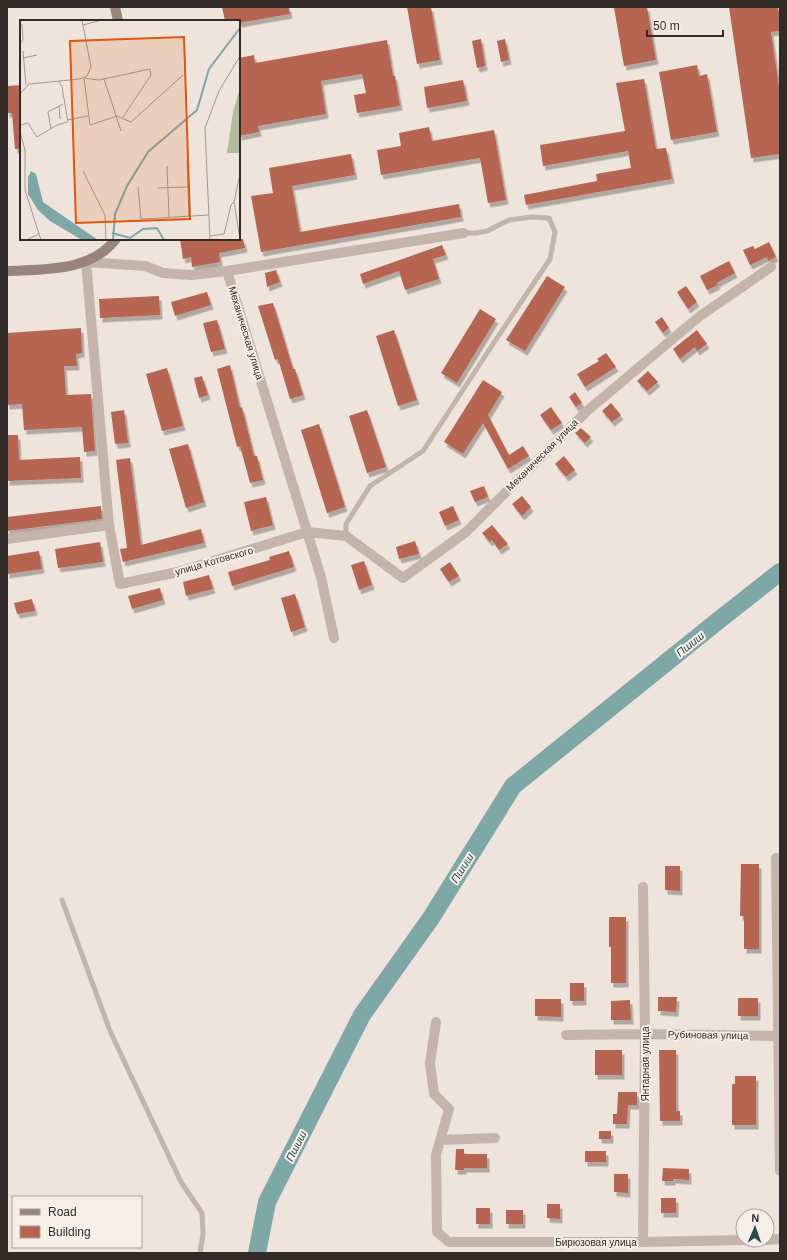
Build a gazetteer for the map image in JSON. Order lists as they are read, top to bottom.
{
  "streets": {
    "street": [
      "Механическая улица",
      "улица Котовского",
      "Рубиновая улица",
      "Янтарная улица",
      "Бирюзовая улица"
    ]
  },
  "crossings": [
    ["Механическая улица", "улица Котовского"],
    ["Рубиновая улица", "Янтарная улица"],
    ["Янтарная улица", "Бирюзовая улица"]
  ],
  "water": ["Пшиш"],
  "legend": ["Road", "Building"],
  "scale_bar": "50 m",
  "north": "top"
}
